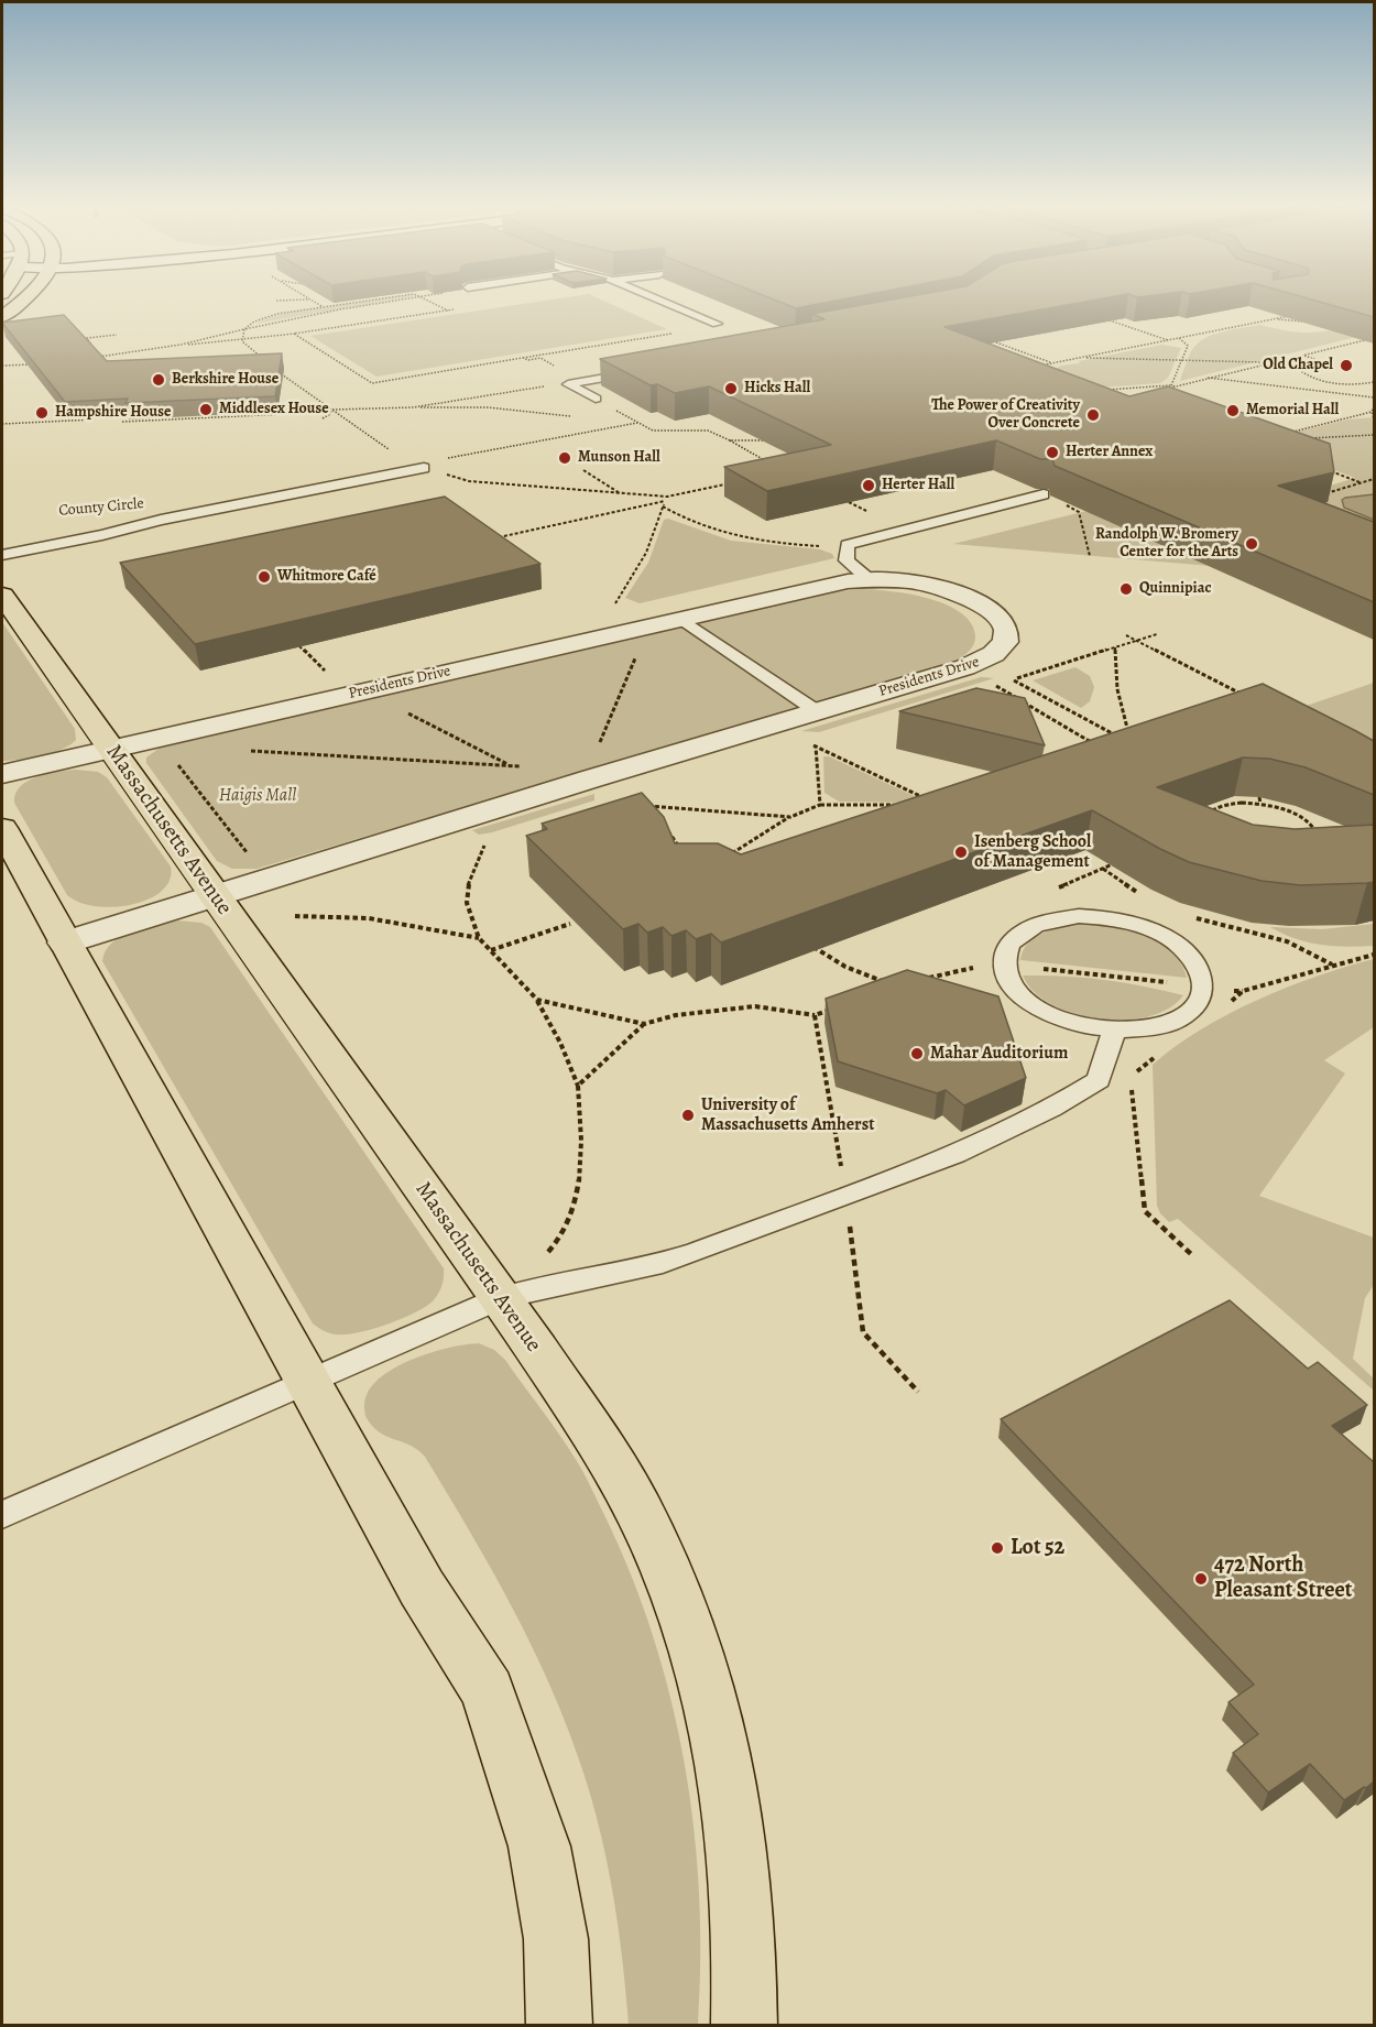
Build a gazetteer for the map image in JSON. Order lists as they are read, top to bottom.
{
  "streets": {
    "main road": ["Massachusetts Avenue"],
    "street": ["Presidents Drive"],
    "lane": ["County Circle"]
  },
  "crossings": [
    ["Presidents Drive", "Massachusetts Avenue"]
  ],
  "parks": ["Haigis Mall"],
  "places": [
    "Old Chapel",
    "Berkshire House",
    "Hicks Hall",
    "Middlesex House",
    "Memorial Hall",
    "Hampshire House",
    "The Power of Creativity Over Concrete",
    "Herter Annex",
    "Munson Hall",
    "Herter Hall",
    "Randolph W. Bromery Center for the Arts",
    "Whitmore Café",
    "Quinnipiac",
    "Isenberg School of Management",
    "Mahar Auditorium",
    "University of Massachusetts Amherst",
    "Lot 52",
    "472 North Pleasant Street"
  ]
}
